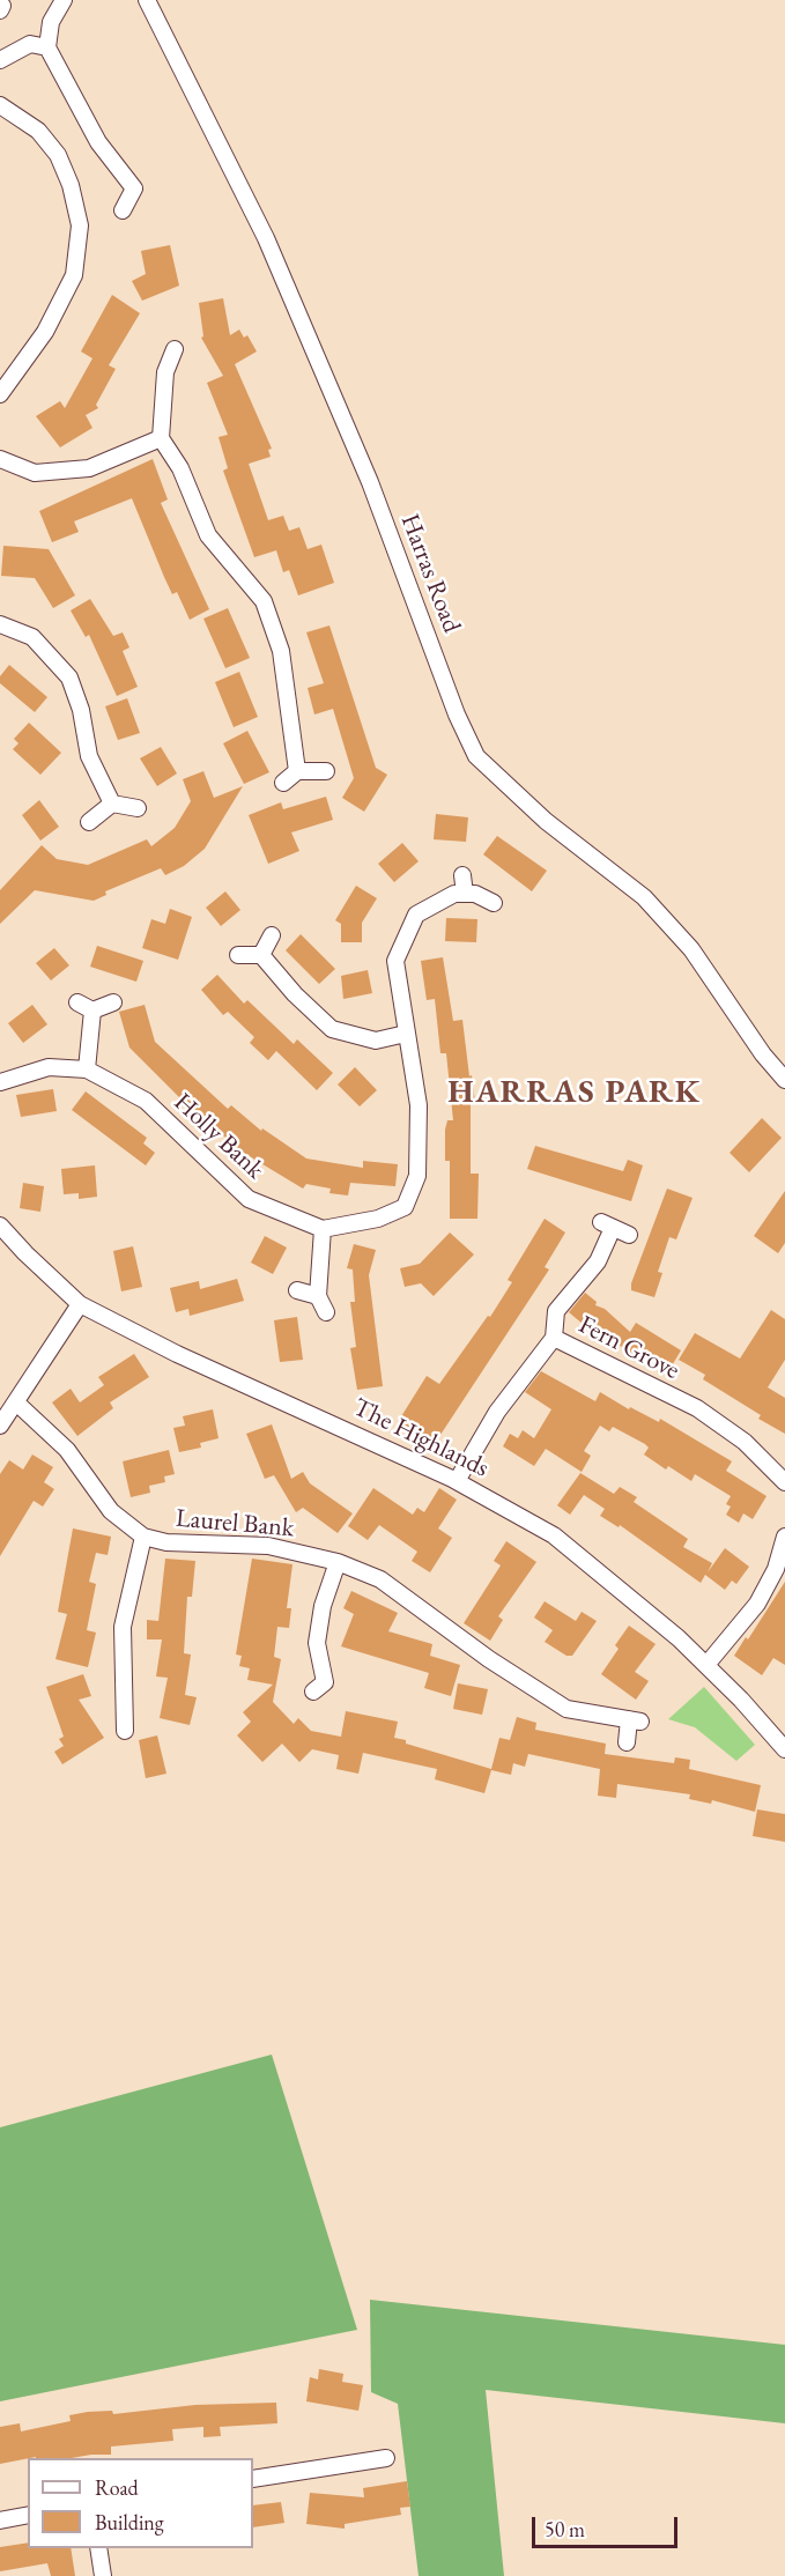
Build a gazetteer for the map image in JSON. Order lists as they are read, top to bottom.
{
  "streets": {
    "street": [
      "Harras Road",
      "Holly Bank",
      "Fern Grove",
      "The Highlands",
      "Laurel Bank"
    ]
  },
  "crossings": [
    ["Fern Grove", "The Highlands"]
  ],
  "districts": ["HARRAS PARK"],
  "legend": ["Road", "Building"],
  "scale_bar": "50 m"
}
